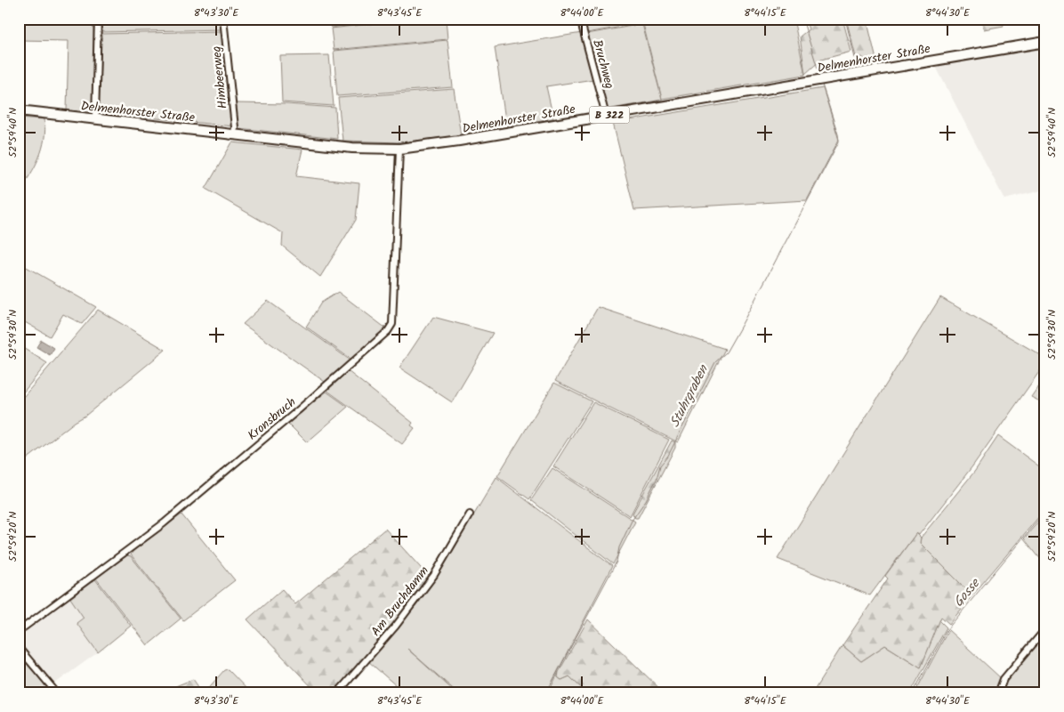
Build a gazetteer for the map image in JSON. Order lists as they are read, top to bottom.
{
  "streets": {
    "main road": ["Delmenhorster Straße", "B 322"],
    "street": [
      "Bruchweg",
      "Himbeerweg",
      "Kronsbruch",
      "Am Bruchdamm"
    ]
  },
  "crossings": [
    ["Delmenhorster Straße", "Bruchweg"],
    ["Delmenhorster Straße", "Himbeerweg"],
    ["Delmenhorster Straße", "Kronsbruch"]
  ],
  "water": ["Stuhrgraben", "Gosse"],
  "coordinates": [
    "8°43'30\"E",
    "8°43'45\"E",
    "8°44'00\"E",
    "8°44'15\"E",
    "8°44'30\"E",
    "52°59'40\"N",
    "52°59'30\"N",
    "52°59'20\"N"
  ]
}
